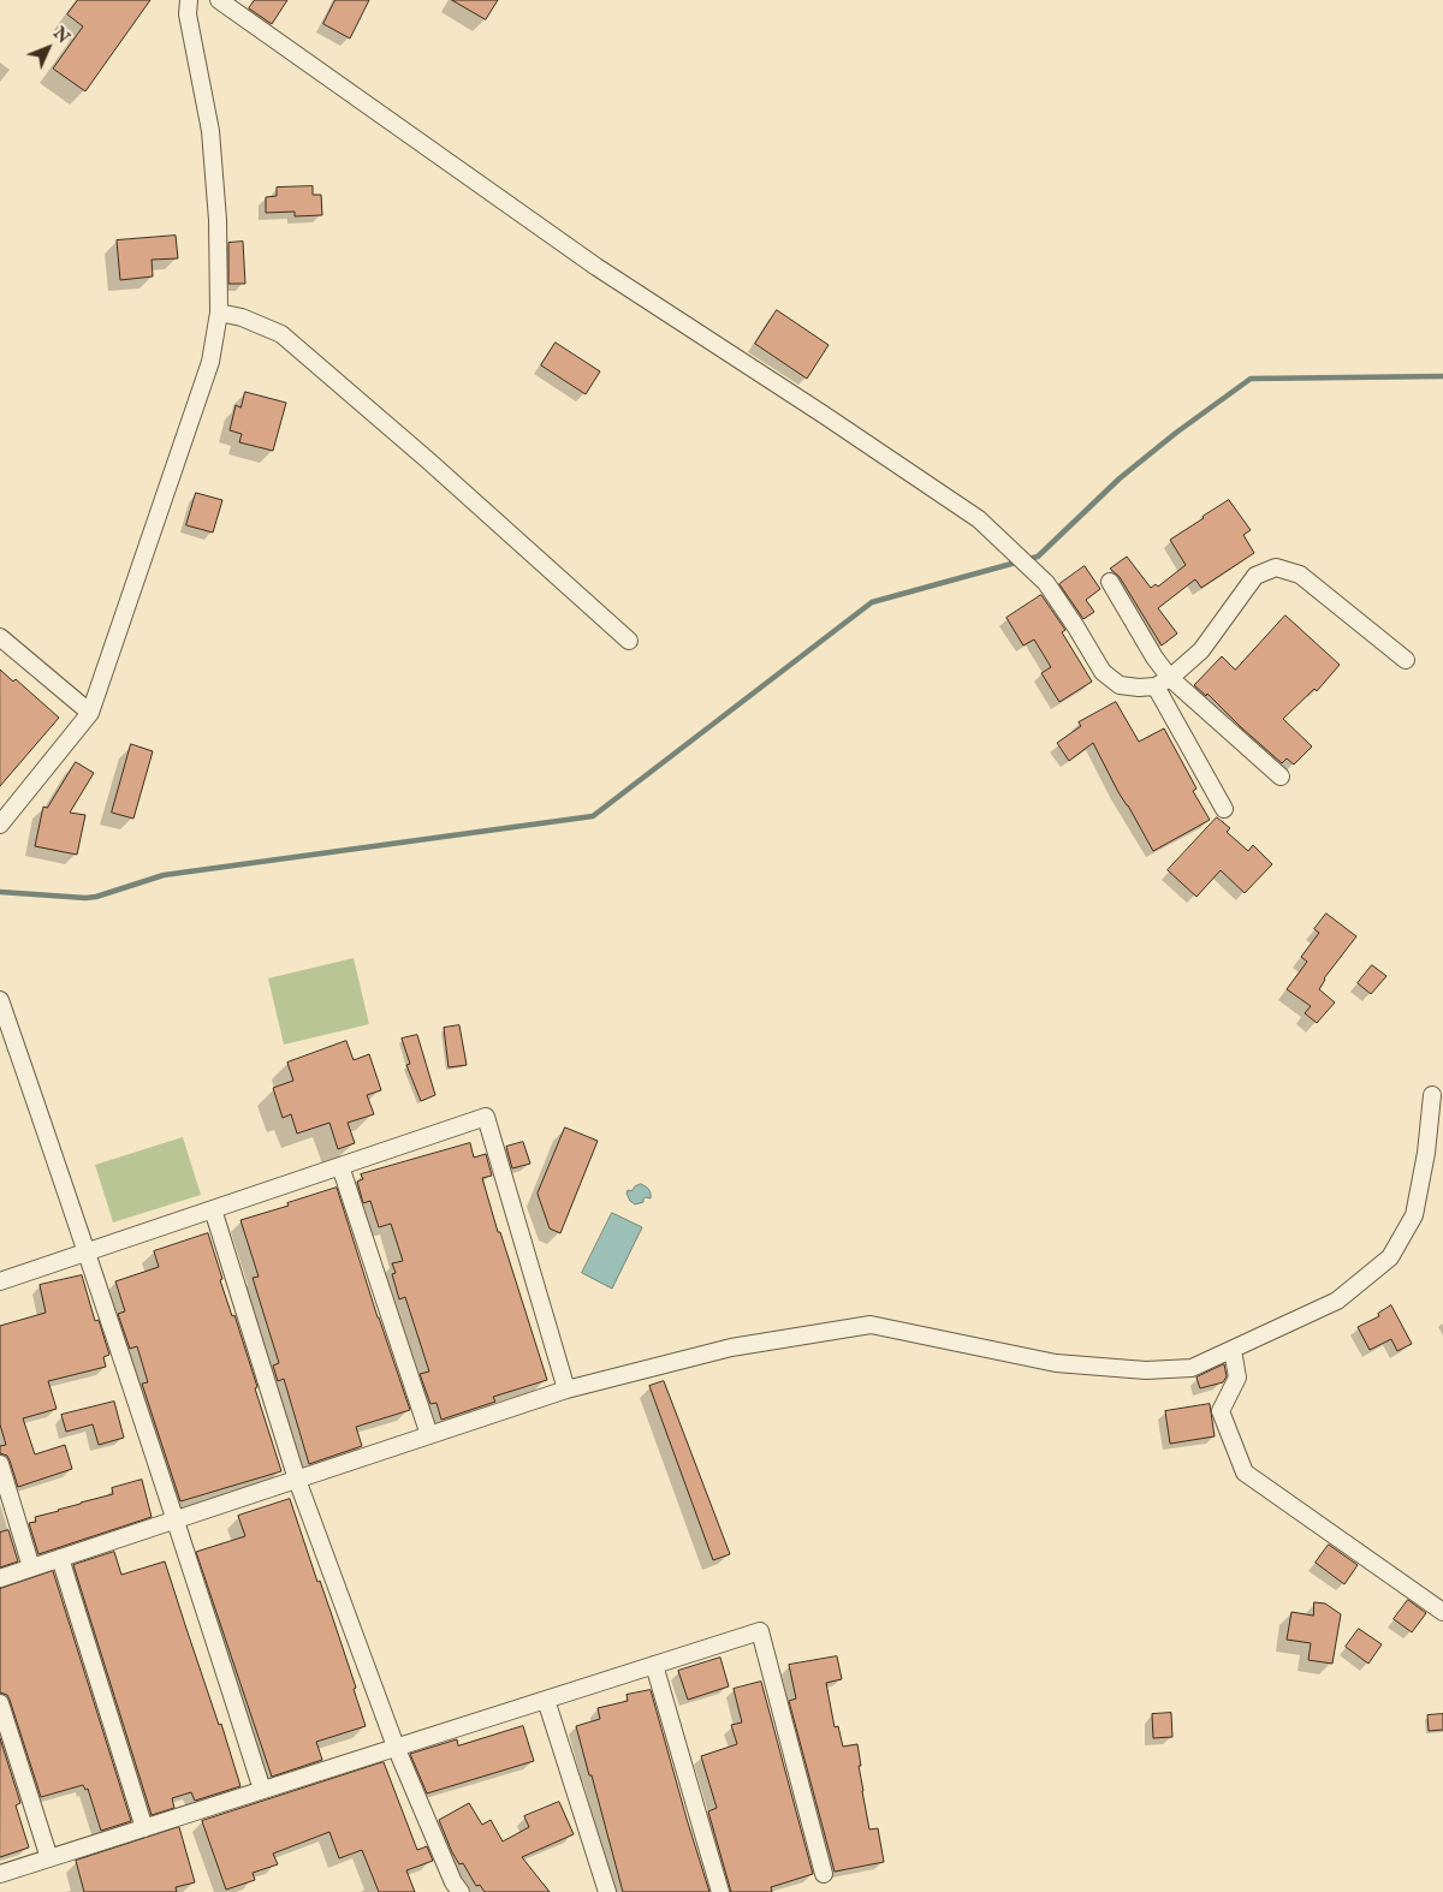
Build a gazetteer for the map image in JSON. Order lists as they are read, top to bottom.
{
  "north": "top right"
}
